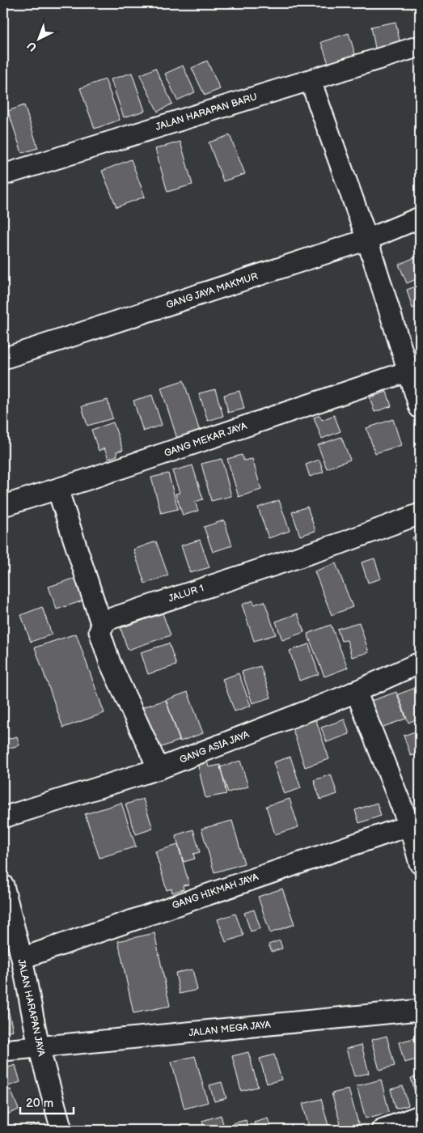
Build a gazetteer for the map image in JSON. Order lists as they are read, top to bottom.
{
  "streets": {
    "street": [
      "JALAN HARAPAN BARU",
      "GANG JAYA MAKMUR",
      "GANG MEKAR JAYA",
      "JALUR 1",
      "GANG ASIA JAYA",
      "GANG HIKMAH JAYA",
      "JALAN HARAPAN JAYA",
      "JALAN MEGA JAYA"
    ]
  },
  "crossings": [
    ["GANG HIKMAH JAYA", "JALAN HARAPAN JAYA"],
    ["JALAN HARAPAN JAYA", "JALAN MEGA JAYA"]
  ],
  "scale_bar": "20 m",
  "north": "bottom left"
}
